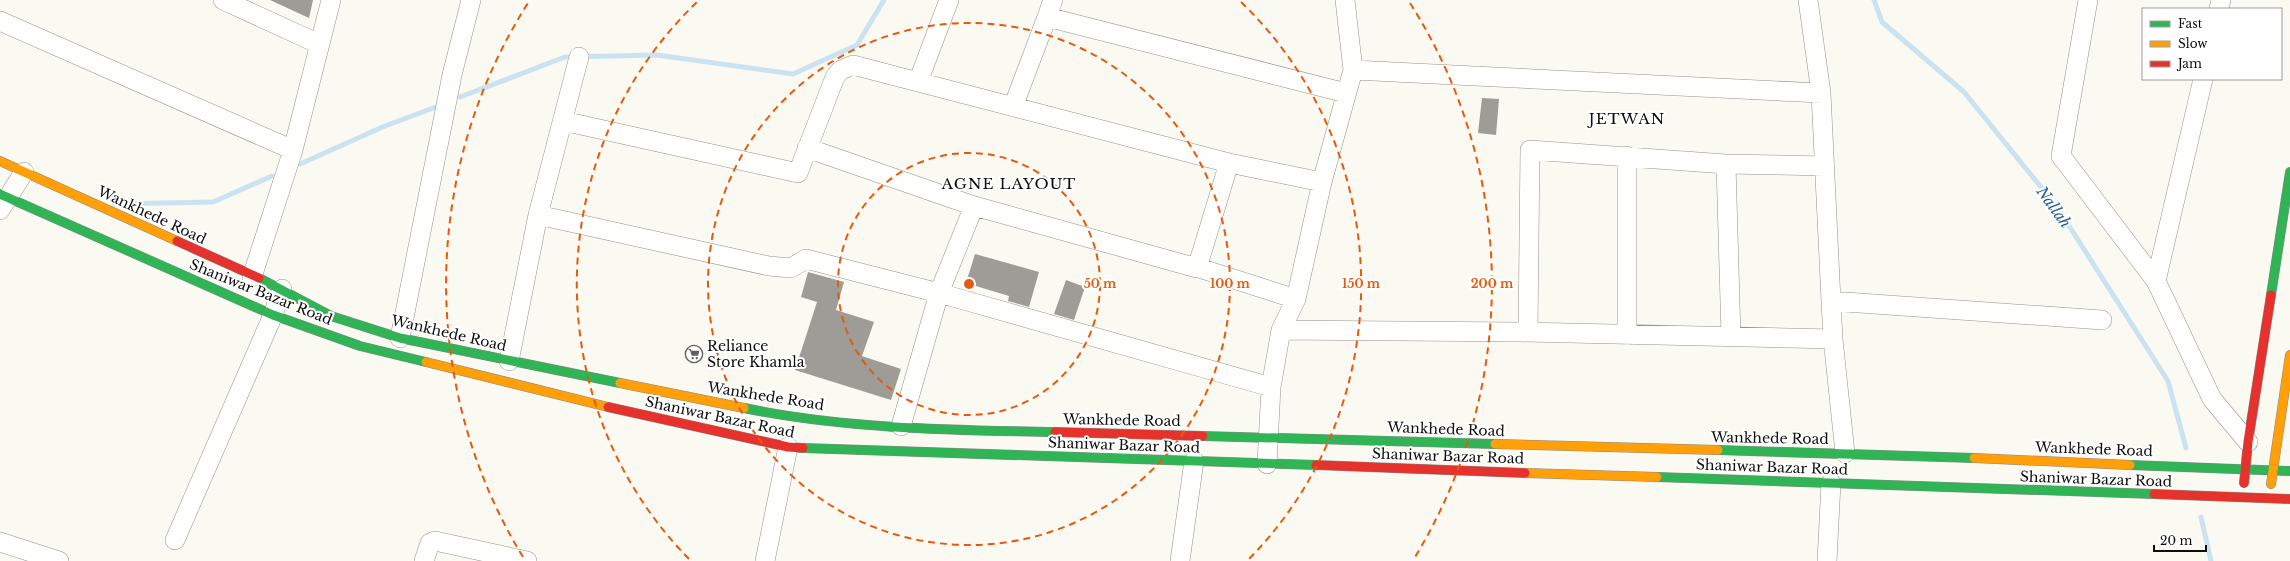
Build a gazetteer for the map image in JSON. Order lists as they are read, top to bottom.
{
  "streets": {
    "main road": ["Wankhede Road", "Shaniwar Bazar Road"]
  },
  "districts": ["JETWAN", "AGNE LAYOUT"],
  "water": ["Nallah"],
  "places": {
    "supermarket": ["Reliance Store Khamla"]
  },
  "legend": ["Fast", "Slow", "Jam"],
  "scale_bar": "20 m",
  "rings": [
    "50 m",
    "100 m",
    "150 m",
    "200 m"
  ]
}
